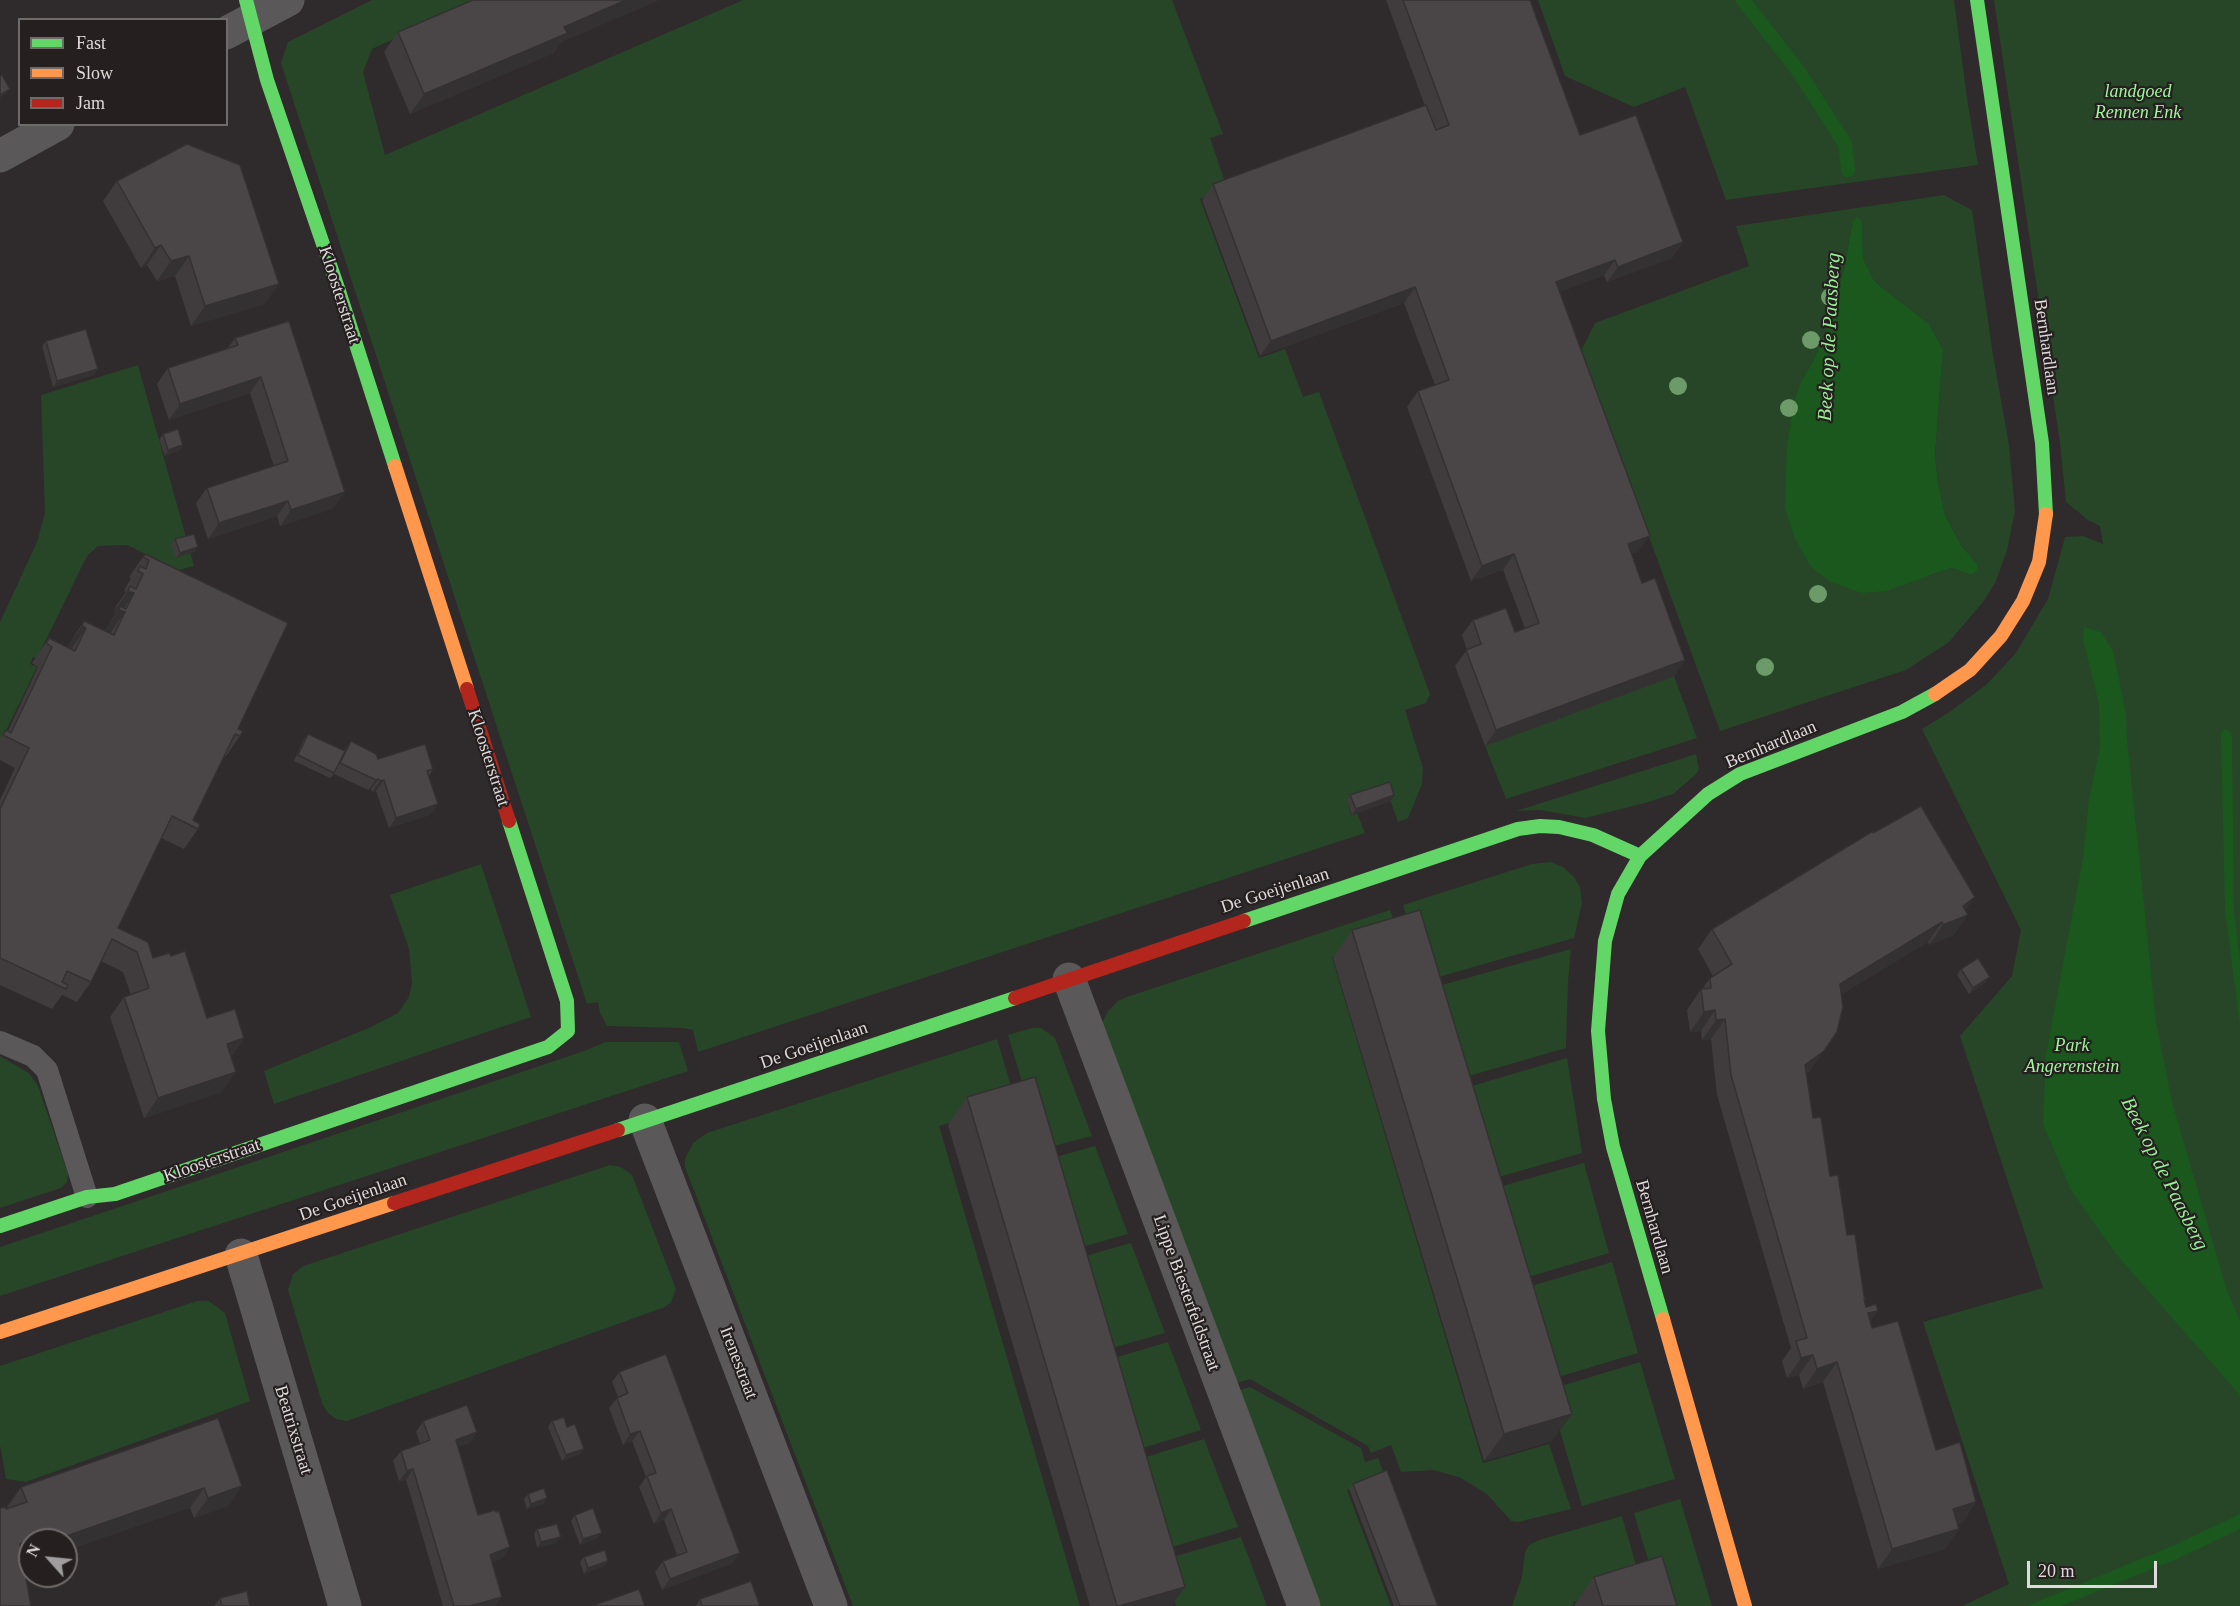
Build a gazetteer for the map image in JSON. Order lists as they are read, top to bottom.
{
  "streets": {
    "street": [
      "Kloosterstraat",
      "Bernhardlaan",
      "De Goeijenlaan",
      "Lippe Biesterfeldstraat",
      "Irenestraat",
      "Beatrixstraat"
    ]
  },
  "crossings": [
    ["Bernhardlaan", "De Goeijenlaan"],
    ["De Goeijenlaan", "Lippe Biesterfeldstraat"],
    ["De Goeijenlaan", "Irenestraat"],
    ["De Goeijenlaan", "Beatrixstraat"]
  ],
  "water": ["Beek op de Paasberg"],
  "parks": ["landgoed Rennen Enk", "Park Angerenstein"],
  "legend": ["Fast", "Slow", "Jam"],
  "scale_bar": "20 m",
  "north": "top left"
}
